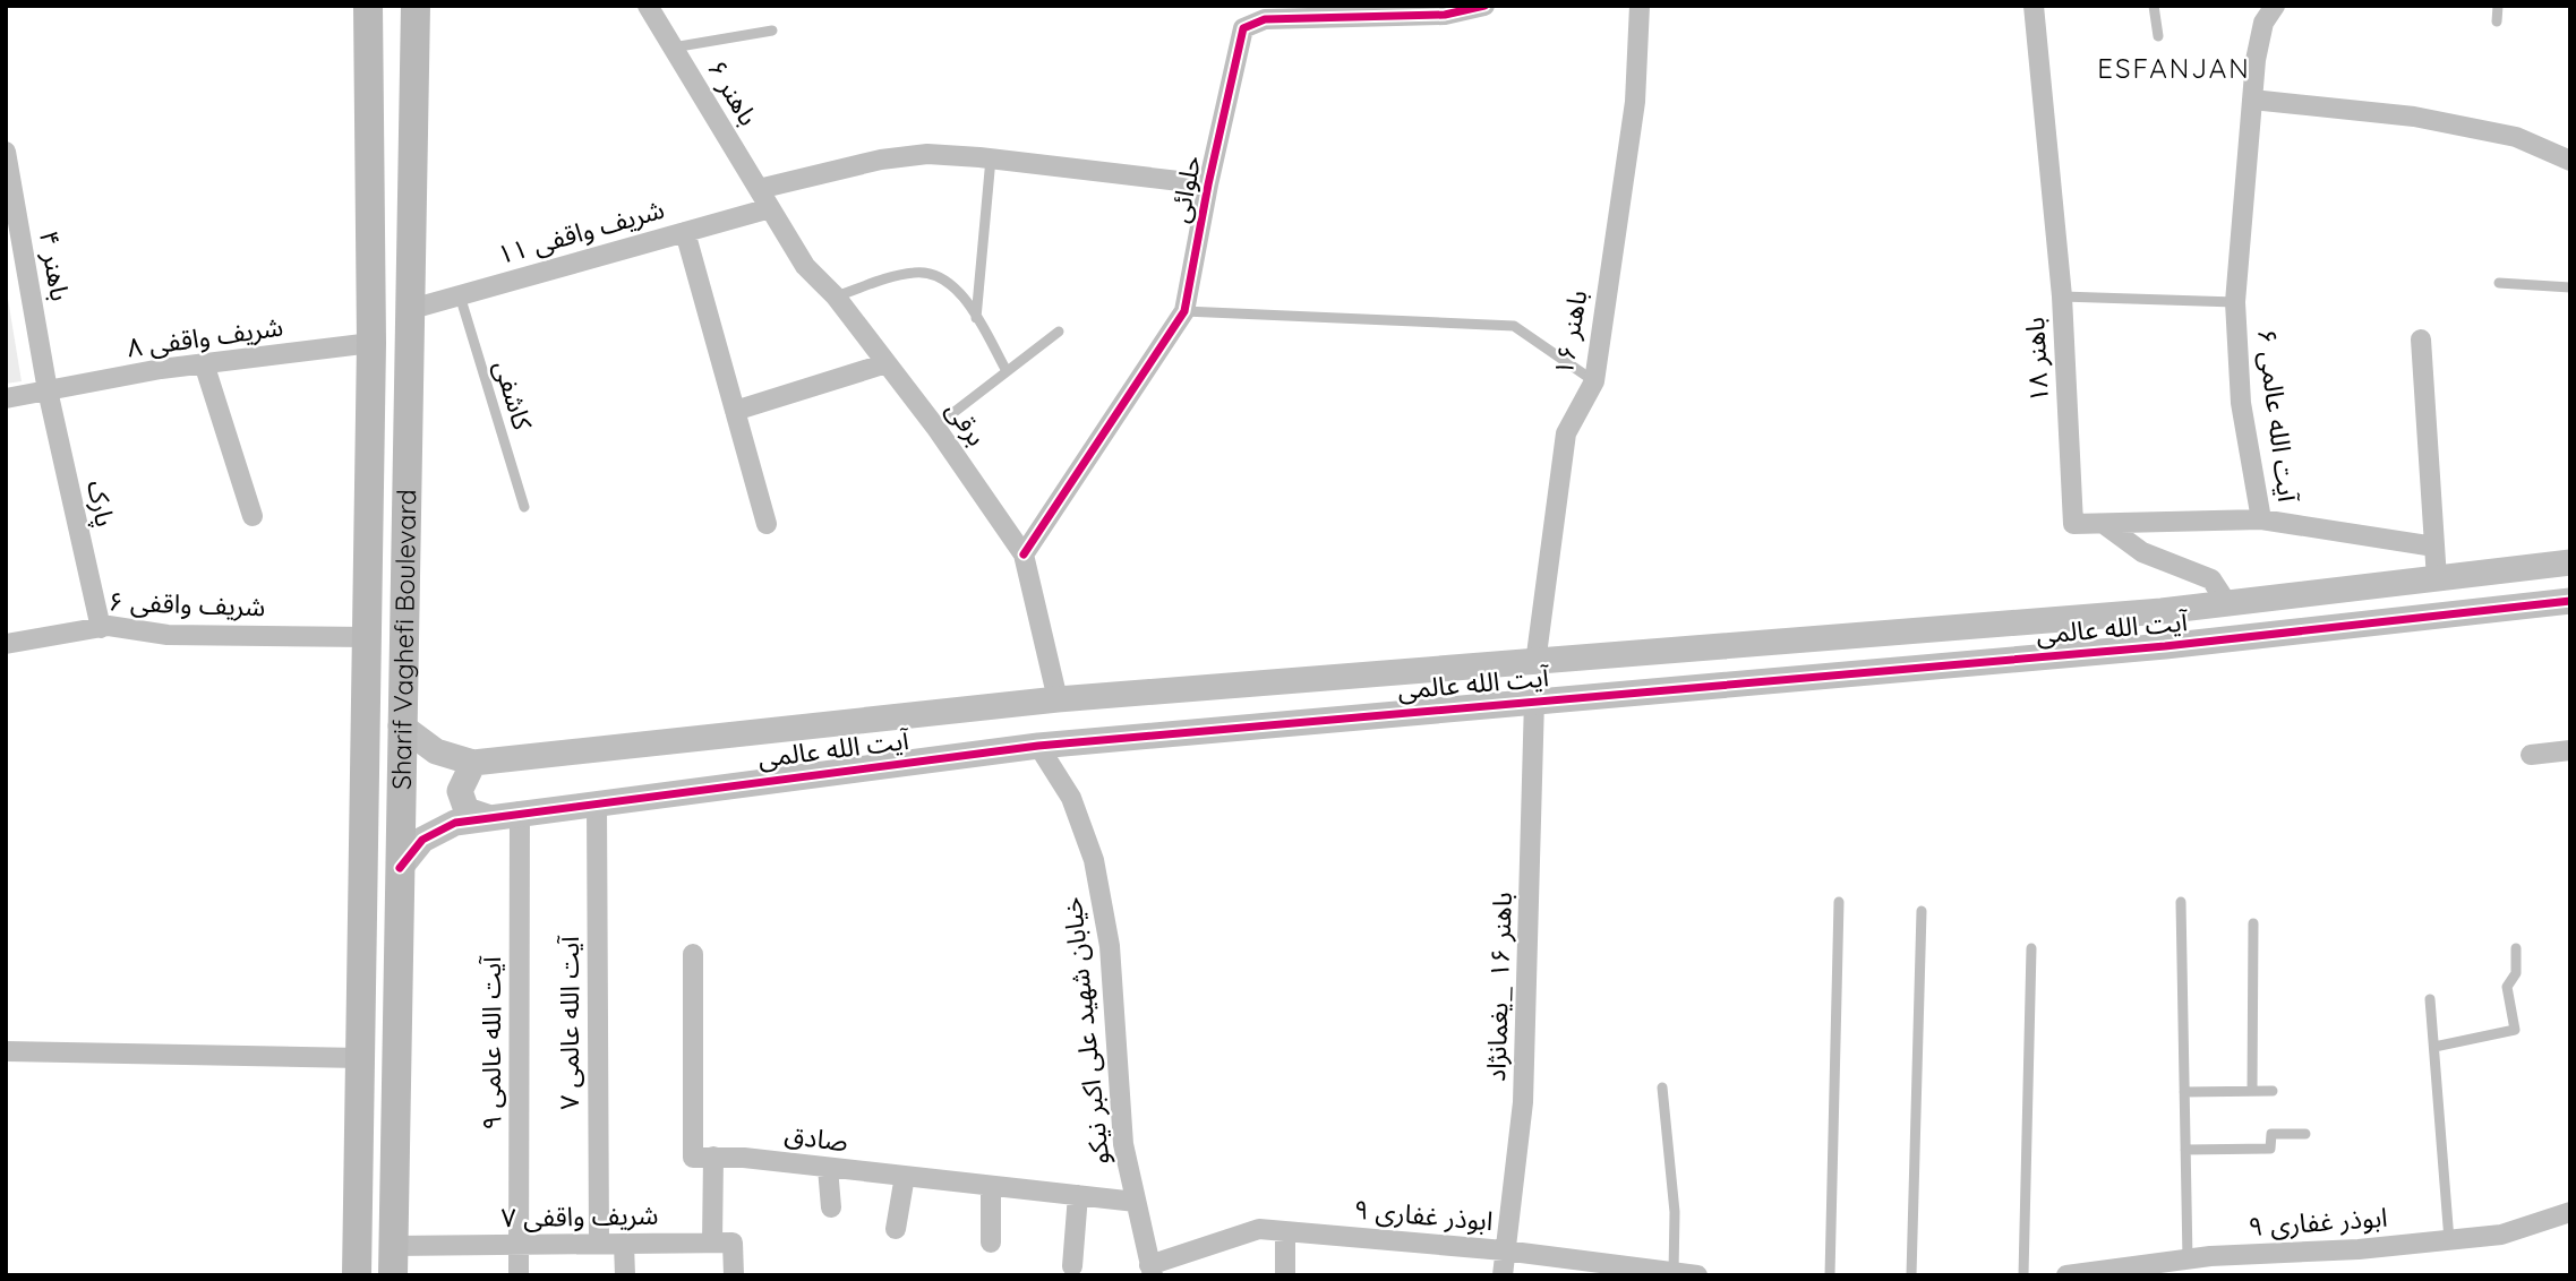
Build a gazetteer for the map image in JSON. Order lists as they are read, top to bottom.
{
  "streets": {
    "main road": ["Sharif Vaghefi Boulevard"],
    "street": [
      "باهنر ۶",
      "حلوائی",
      "شریف واقفی ۱۱",
      "باهنر ۴",
      "باهنر ۱۶",
      "شریف واقفی ۸",
      "باهنر ۱۸",
      "آیت الله عالمی ۶",
      "برقی",
      "پارک",
      "شریف واقفی ۶",
      "آیت الله عالمی",
      "باهنر ۱۶ _یغمانژاد",
      "آیت الله عالمی ۷",
      "خیابان شهید علی اکبر نیکو",
      "آیت الله عالمی ۹",
      "صادق",
      "ابوذر غفاری ۹",
      "شریف واقفی ۷"
    ],
    "lane": ["کاشفی"]
  },
  "crossings": [
    ["باهنر ۶", "شریف واقفی ۱۱"],
    ["باهنر ۶", "برقی"],
    ["حلوائی", "برقی"],
    ["شریف واقفی ۱۱", "کاشفی"],
    ["شریف واقفی ۱۱", "برقی"],
    ["شریف واقفی ۱۱", "Sharif Vaghefi Boulevard"],
    ["باهنر ۴", "شریف واقفی ۸"],
    ["باهنر ۴", "پارک"],
    ["باهنر ۱۶", "آیت الله عالمی"],
    ["شریف واقفی ۸", "پارک"],
    ["شریف واقفی ۸", "Sharif Vaghefi Boulevard"],
    ["باهنر ۱۸", "آیت الله عالمی ۶"],
    ["برقی", "آیت الله عالمی"],
    ["پارک", "شریف واقفی ۶"],
    ["شریف واقفی ۶", "Sharif Vaghefi Boulevard"],
    ["آیت الله عالمی", "Sharif Vaghefi Boulevard"],
    ["آیت الله عالمی", "باهنر ۱۶ _یغمانژاد"],
    ["آیت الله عالمی", "آیت الله عالمی ۷"],
    ["آیت الله عالمی", "خیابان شهید علی اکبر نیکو"],
    ["آیت الله عالمی", "آیت الله عالمی ۹"],
    ["Sharif Vaghefi Boulevard", "شریف واقفی ۷"],
    ["باهنر ۱۶ _یغمانژاد", "ابوذر غفاری ۹"],
    ["آیت الله عالمی ۷", "شریف واقفی ۷"],
    ["خیابان شهید علی اکبر نیکو", "صادق"],
    ["خیابان شهید علی اکبر نیکو", "ابوذر غفاری ۹"],
    ["آیت الله عالمی ۹", "شریف واقفی ۷"]
  ],
  "districts": ["ESFANJAN"]
}
